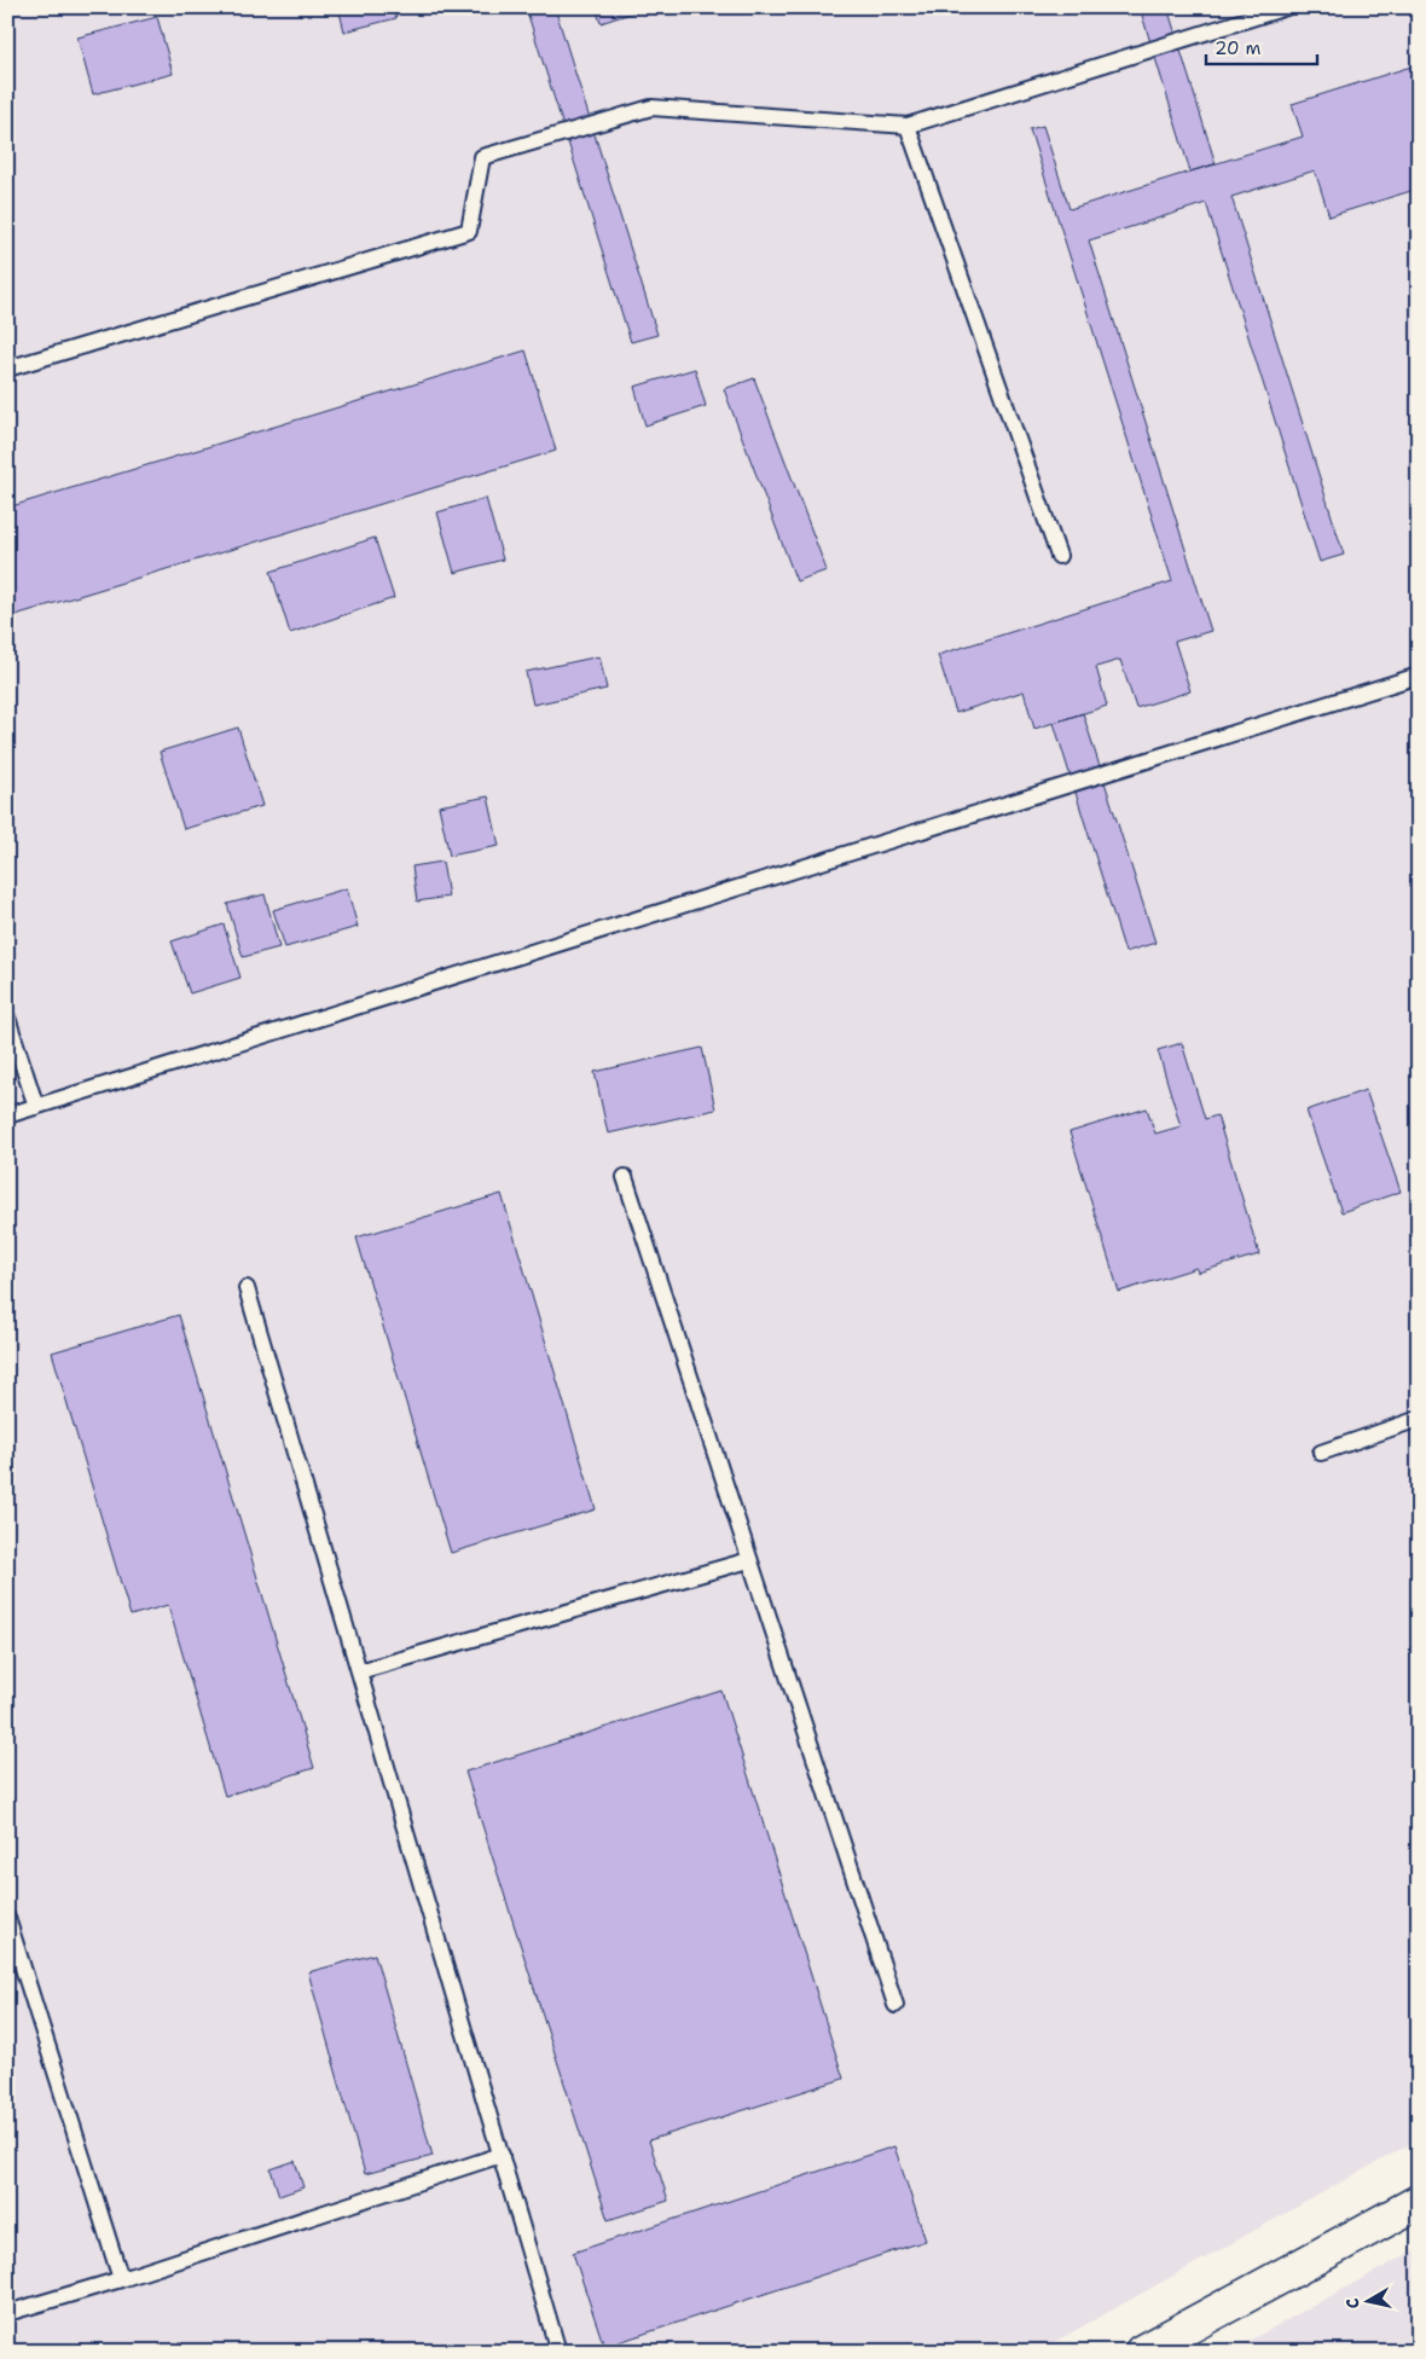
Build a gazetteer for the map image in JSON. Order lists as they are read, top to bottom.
{
  "scale_bar": "20 m",
  "north": "left"
}
